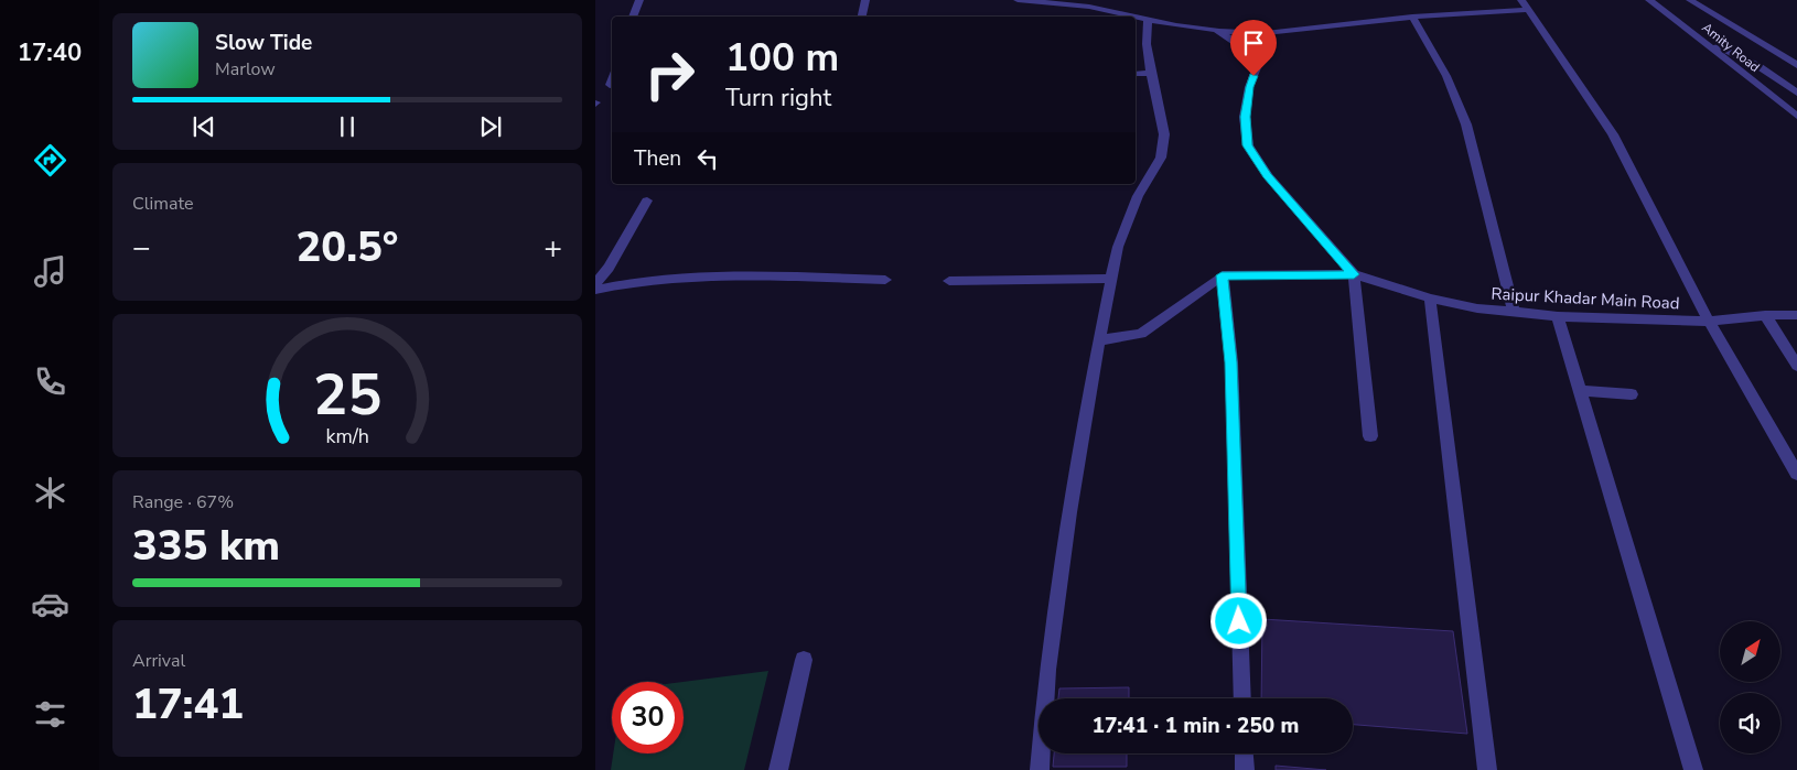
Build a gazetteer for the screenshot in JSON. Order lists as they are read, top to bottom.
{
  "streets": {
    "street": ["Amity Road", "Raipur Khadar Main Road"]
  },
  "north": "top right",
  "page": {
    "tabs": "17:40",
    "turn": ["100 m", "Turn right"],
    "song": ["Slow Tide", "Marlow"],
    "then": "Then",
    "tile": [
      "Climate",
      ["Range · 67%", "335 km"],
      ["Arrival", "17:41"]
    ],
    "heat": ["−", "20.5°", "+"],
    "limit": "30",
    "trip": "17:41 · 1 min · 250 m",
    "gauge": ["25", "km/h"]
  }
}
